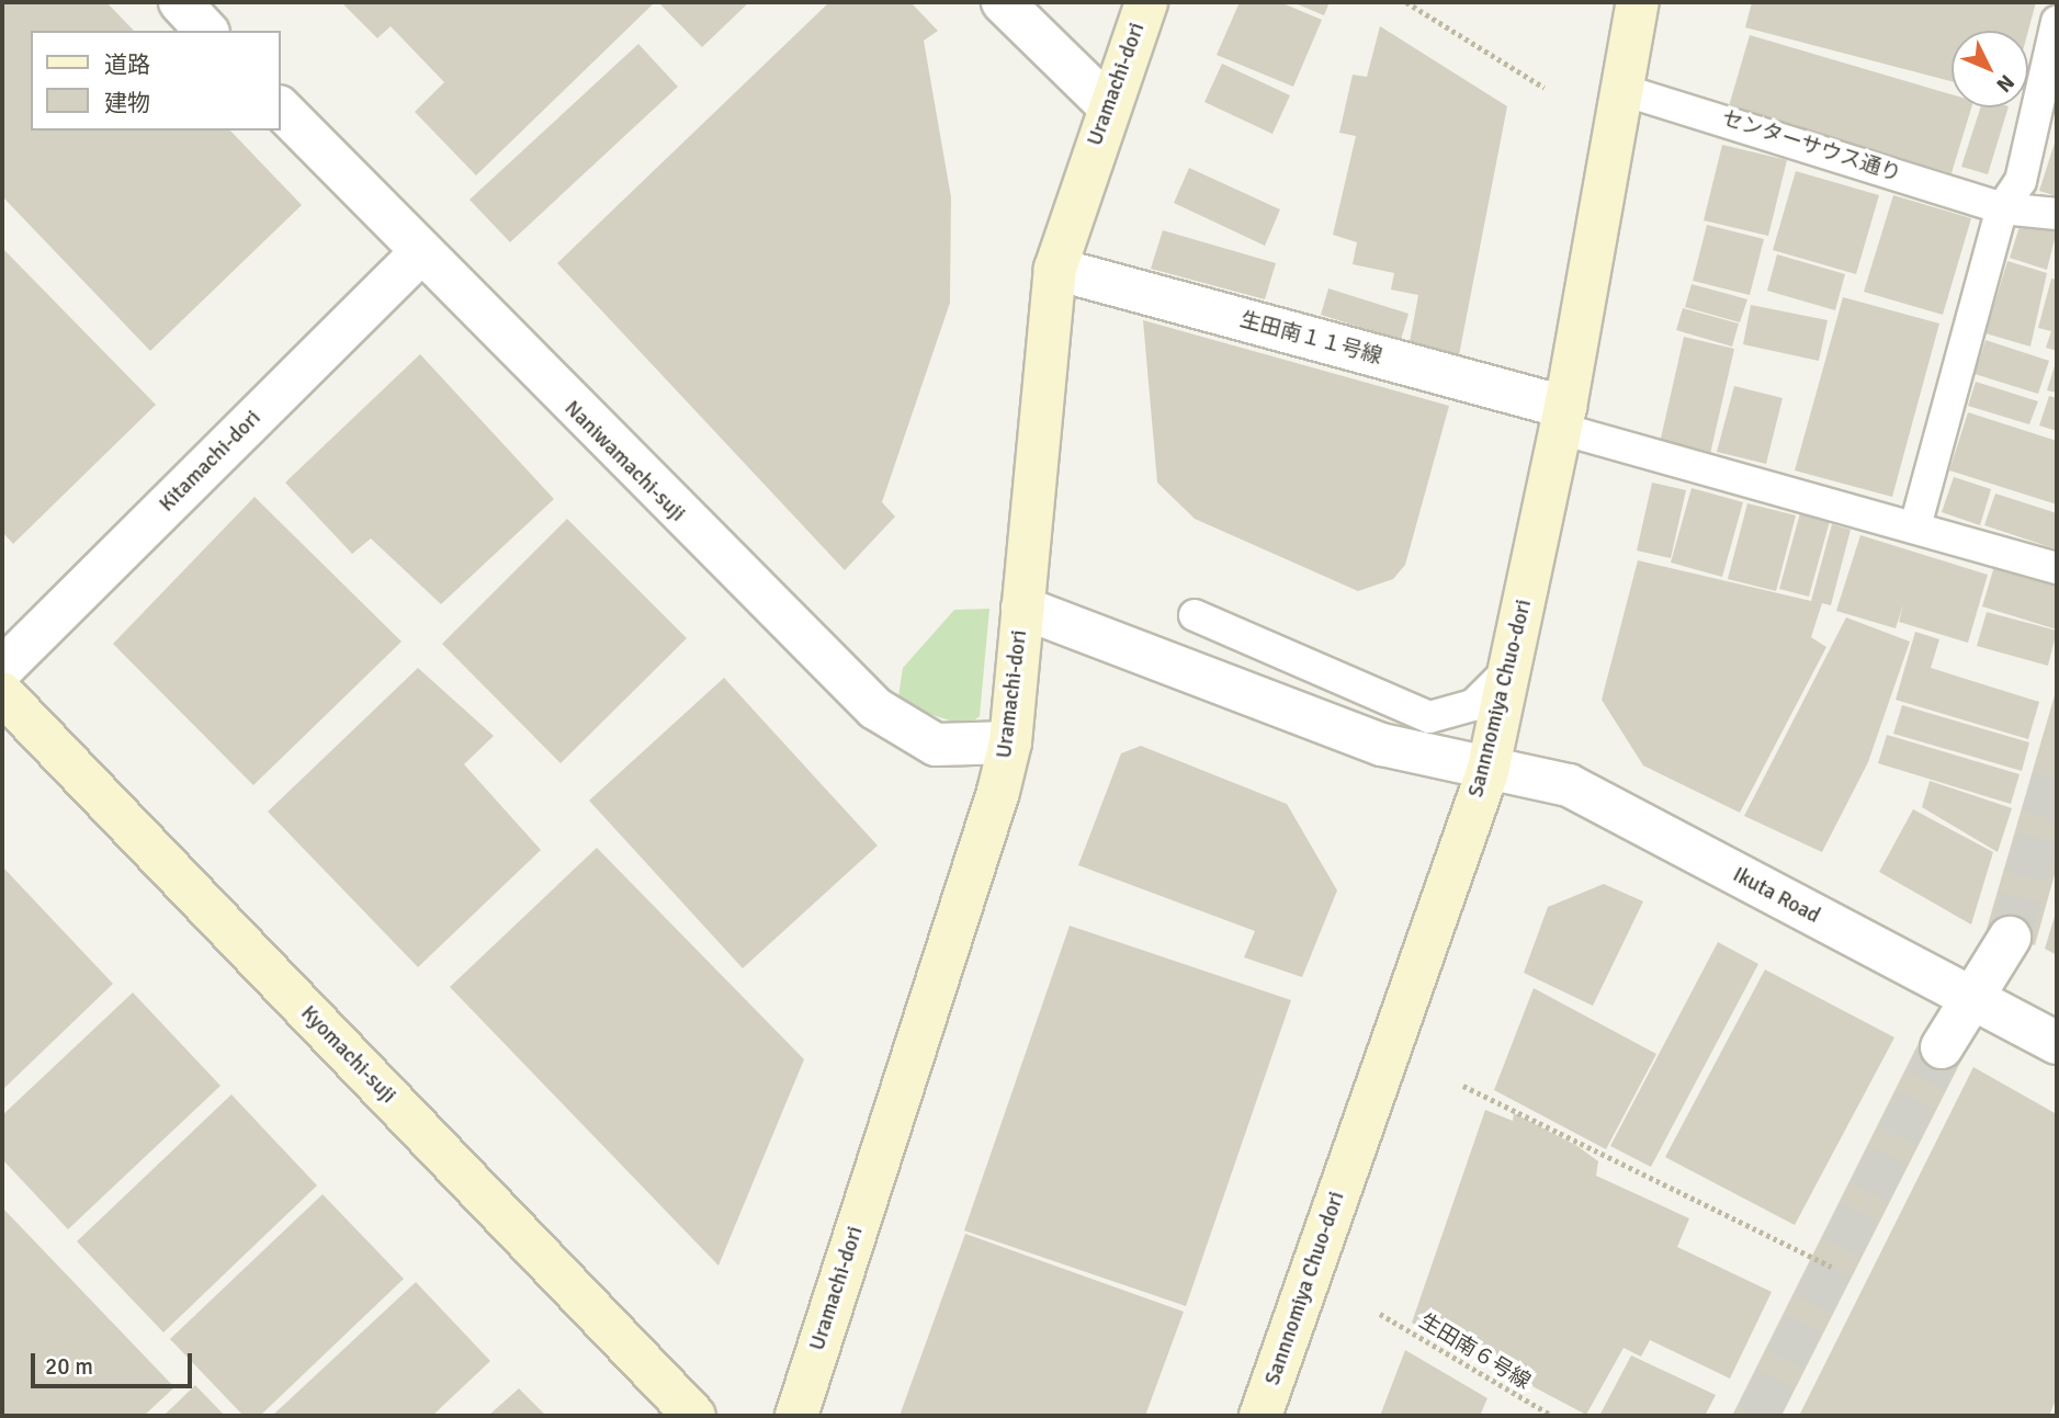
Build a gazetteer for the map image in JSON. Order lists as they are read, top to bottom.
{
  "streets": {
    "street": [
      "Uramachi-dori",
      "生田南１１号線",
      "Kitamachi-dori",
      "Naniwamachi-suji",
      "Sannnomiya Chuo-dori",
      "Ikuta Road",
      "Kyomachi-suji"
    ],
    "lane": ["センターサウス通り"],
    "path": ["生田南６号線"]
  },
  "crossings": [
    ["Uramachi-dori", "生田南１１号線"],
    ["Uramachi-dori", "Naniwamachi-suji"],
    ["Uramachi-dori", "Ikuta Road"],
    ["センターサウス通り", "Sannnomiya Chuo-dori"],
    ["生田南１１号線", "Sannnomiya Chuo-dori"],
    ["Kitamachi-dori", "Naniwamachi-suji"],
    ["Sannnomiya Chuo-dori", "Ikuta Road"]
  ],
  "legend": ["道路", "建物"],
  "scale_bar": "20 m",
  "north": "bottom right"
}
